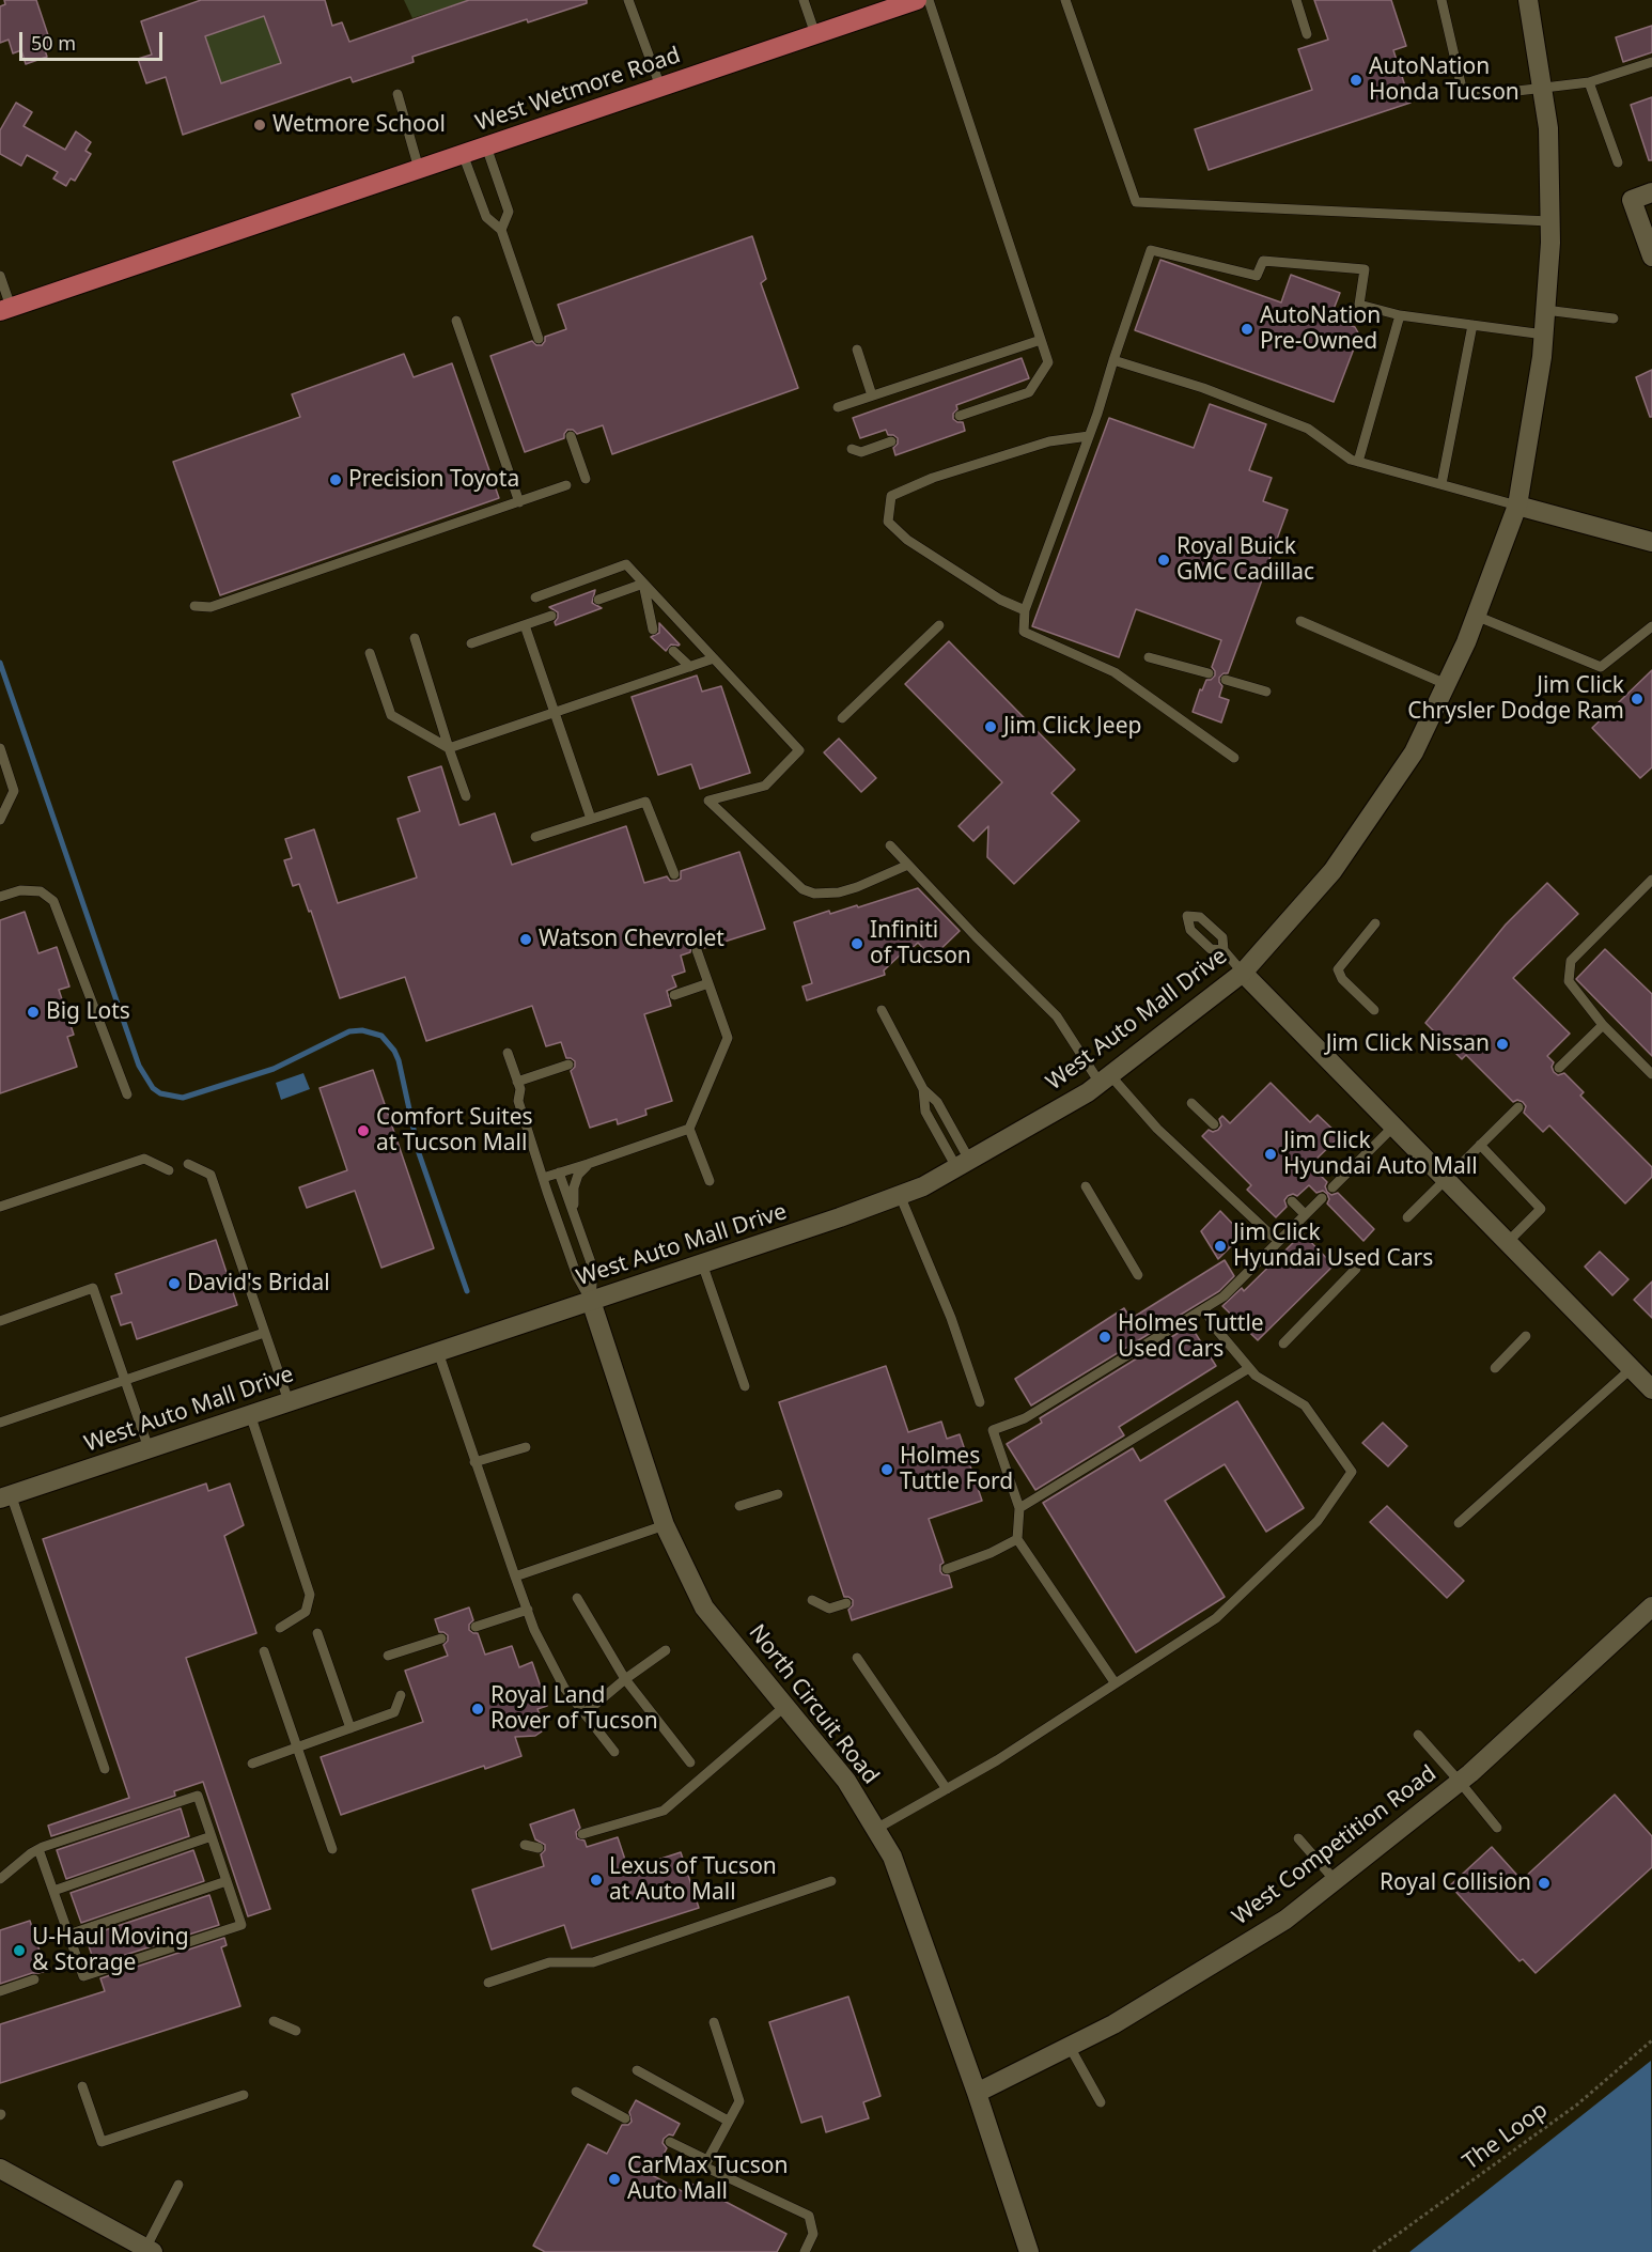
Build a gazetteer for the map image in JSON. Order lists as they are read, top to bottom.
{
  "streets": {
    "main road": ["West Wetmore Road"],
    "street": ["West Auto Mall Drive", "North Circuit Road", "West Competition Road"],
    "path": ["The Loop"]
  },
  "crossings": [
    ["West Auto Mall Drive", "North Circuit Road"],
    ["North Circuit Road", "West Competition Road"]
  ],
  "places": [
    "AutoNation Honda Tucson",
    "Wetmore School",
    "AutoNation Pre-Owned",
    "Precision Toyota",
    "Royal Buick GMC Cadillac",
    "Jim Click Chrysler Dodge Ram",
    "Jim Click Jeep",
    "Watson Chevrolet",
    "Infiniti of Tucson",
    "Big Lots",
    "Jim Click Nissan",
    "Comfort Suites at Tucson Mall",
    "Jim Click Hyundai Auto Mall",
    "Jim Click Hyundai Used Cars",
    "David's Bridal",
    "Holmes Tuttle Used Cars",
    "Holmes Tuttle Ford",
    "Royal Land Rover of Tucson",
    "Lexus of Tucson at Auto Mall",
    "Royal Collision",
    "U-Haul Moving & Storage",
    "CarMax Tucson Auto Mall"
  ],
  "scale_bar": "50 m"
}
